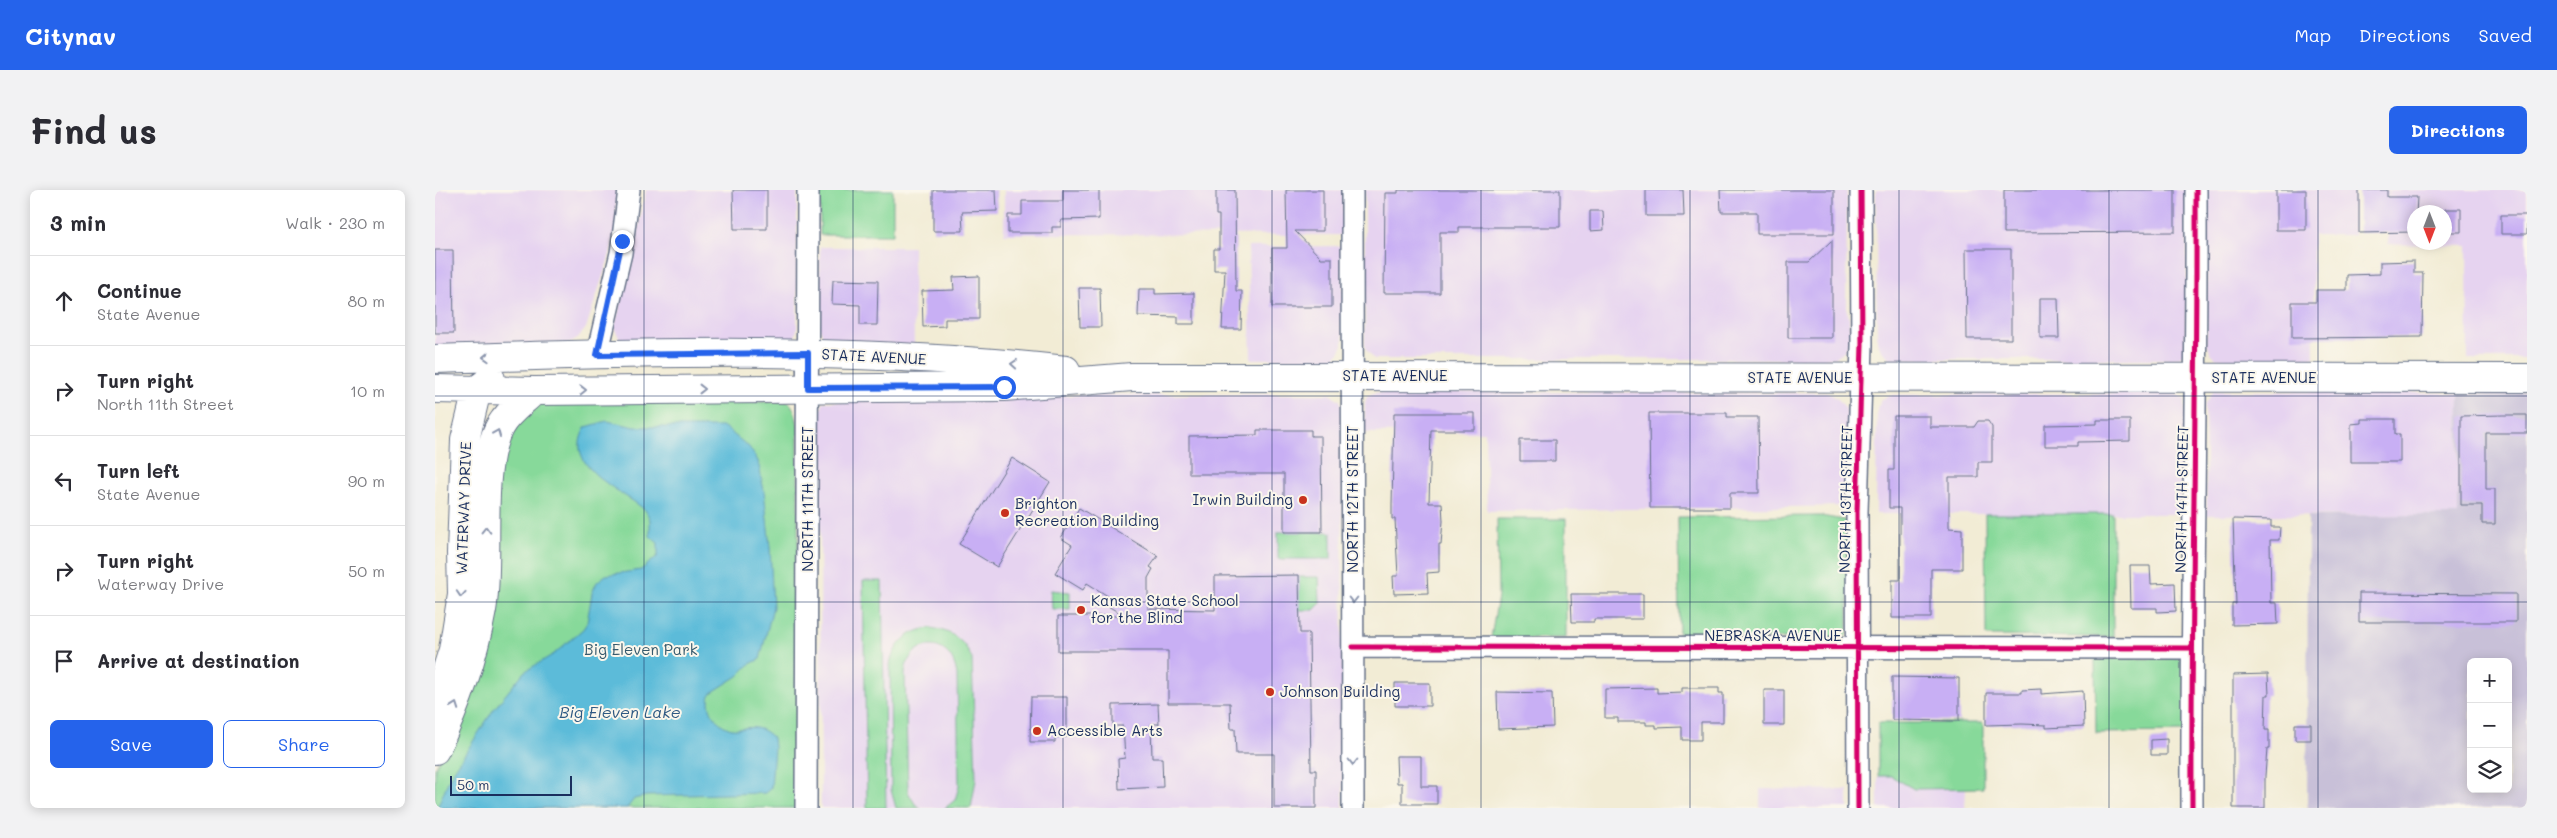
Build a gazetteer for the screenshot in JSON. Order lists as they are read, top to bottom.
{
  "streets": {
    "main road": ["STATE AVENUE", "WATERWAY DRIVE"],
    "street": [
      "NORTH 11TH STREET",
      "NORTH 12TH STREET",
      "NORTH 13TH STREET",
      "NORTH 14TH STREET",
      "NEBRASKA AVENUE"
    ]
  },
  "crossings": [
    ["STATE AVENUE", "NORTH 11TH STREET"],
    ["STATE AVENUE", "NORTH 12TH STREET"],
    ["STATE AVENUE", "NORTH 13TH STREET"],
    ["STATE AVENUE", "NORTH 14TH STREET"],
    ["STATE AVENUE", "WATERWAY DRIVE"],
    ["NORTH 12TH STREET", "NEBRASKA AVENUE"],
    ["NORTH 13TH STREET", "NEBRASKA AVENUE"],
    ["NORTH 14TH STREET", "NEBRASKA AVENUE"]
  ],
  "one_way": ["NORTH 12TH STREET"],
  "water": ["Big Eleven Lake"],
  "parks": ["Big Eleven Park"],
  "places": [
    "Irwin Building",
    "Brighton Recreation Building",
    "Kansas State School for the Blind",
    "Johnson Building",
    "Accessible Arts"
  ],
  "scale_bar": "50 m",
  "north": "bottom",
  "page": {
    "header": "Citynav",
    "nav": ["Map", "Directions", "Saved"],
    "buttons": [
      "Directions",
      ["Save", "Share"]
    ],
    "title": "Find us",
    "heading": ["3 min", "Walk · 230 m"],
    "list": [
      ["Continue", "State Avenue", "80 m"],
      ["Turn right", "North 11th Street", "10 m"],
      ["Turn left", "State Avenue", "90 m"],
      ["Turn right", "Waterway Drive", "50 m"],
      "Arrive at destination"
    ],
    "map_buttons": ["+", "−"],
    "scale": "50 m"
  }
}
